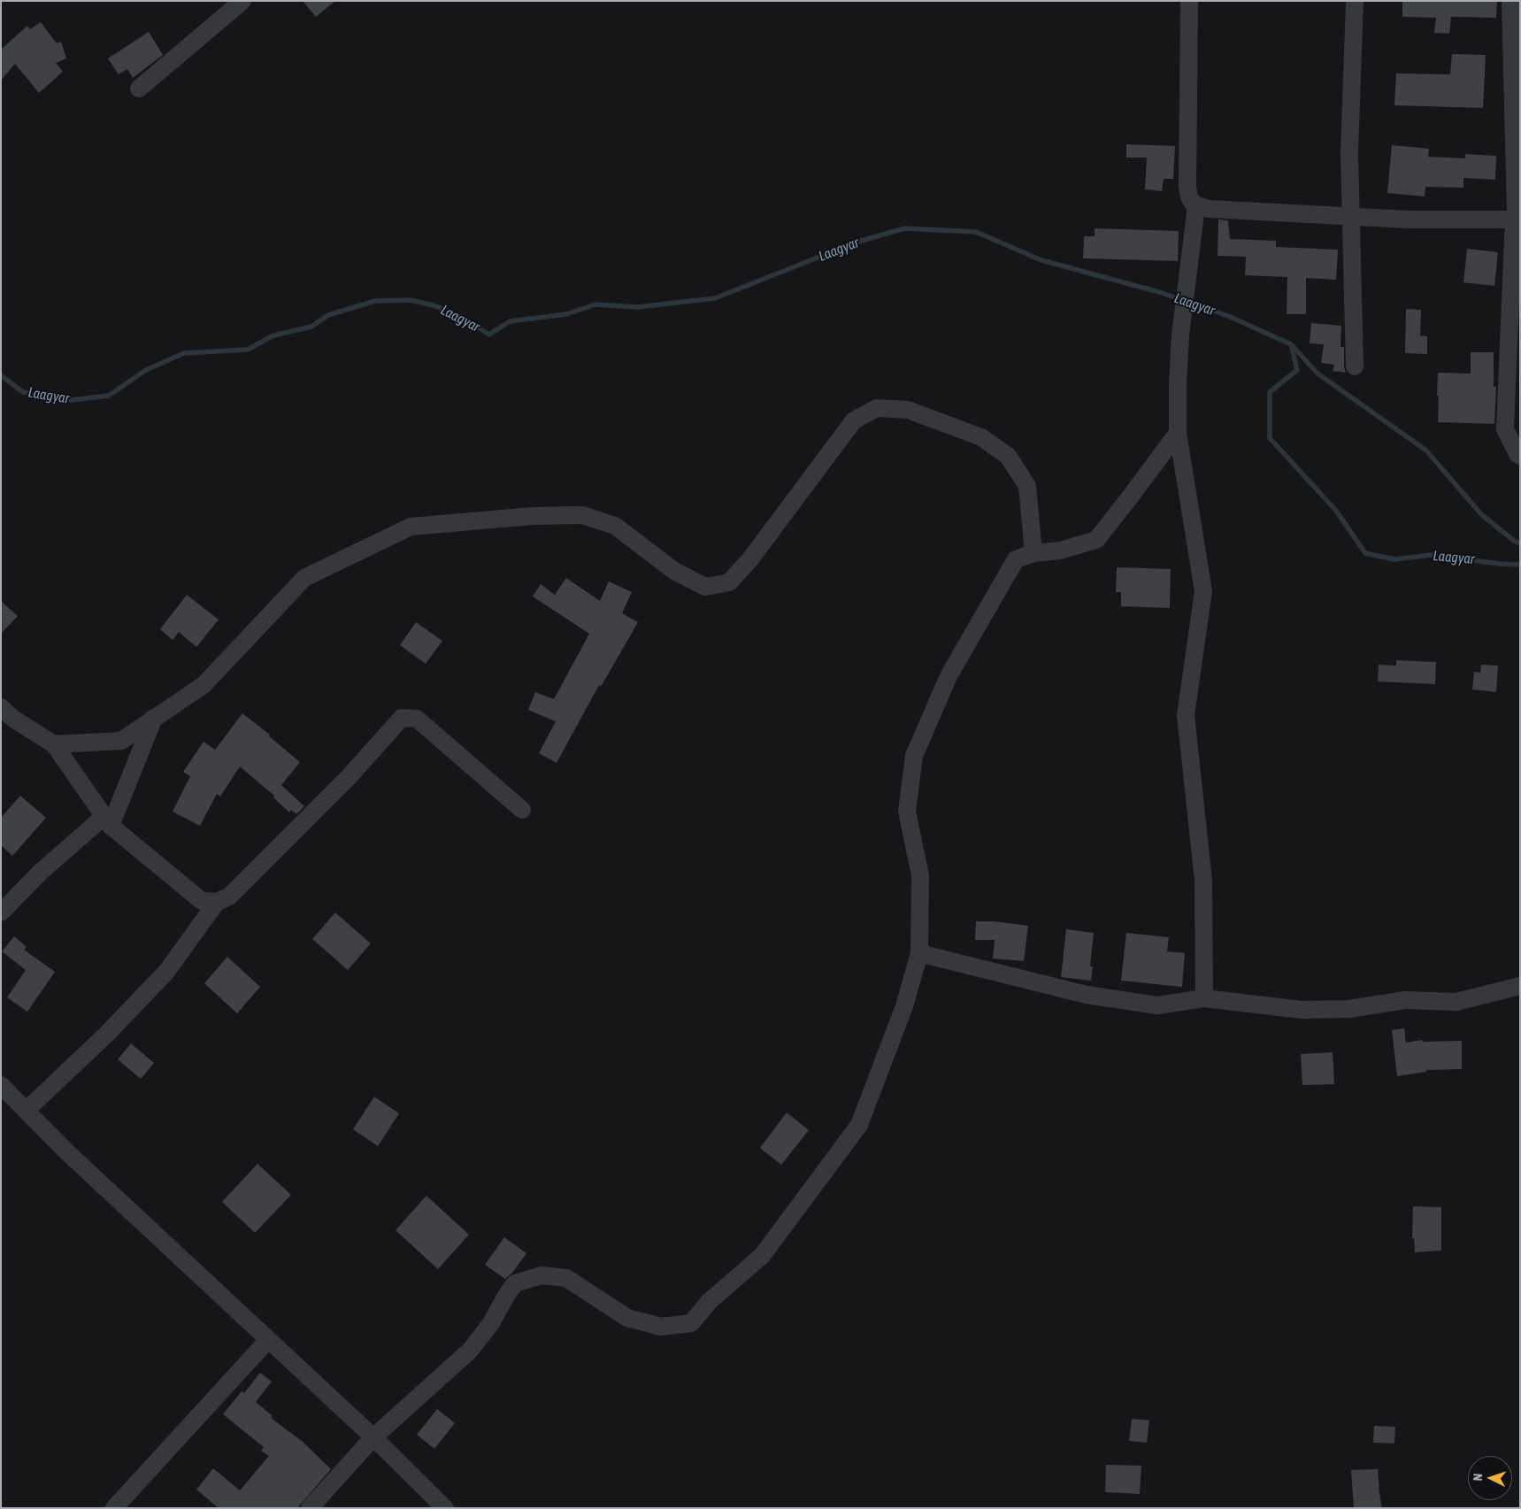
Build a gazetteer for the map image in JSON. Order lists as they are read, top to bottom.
{
  "water": ["Laagyar"],
  "north": "left"
}
